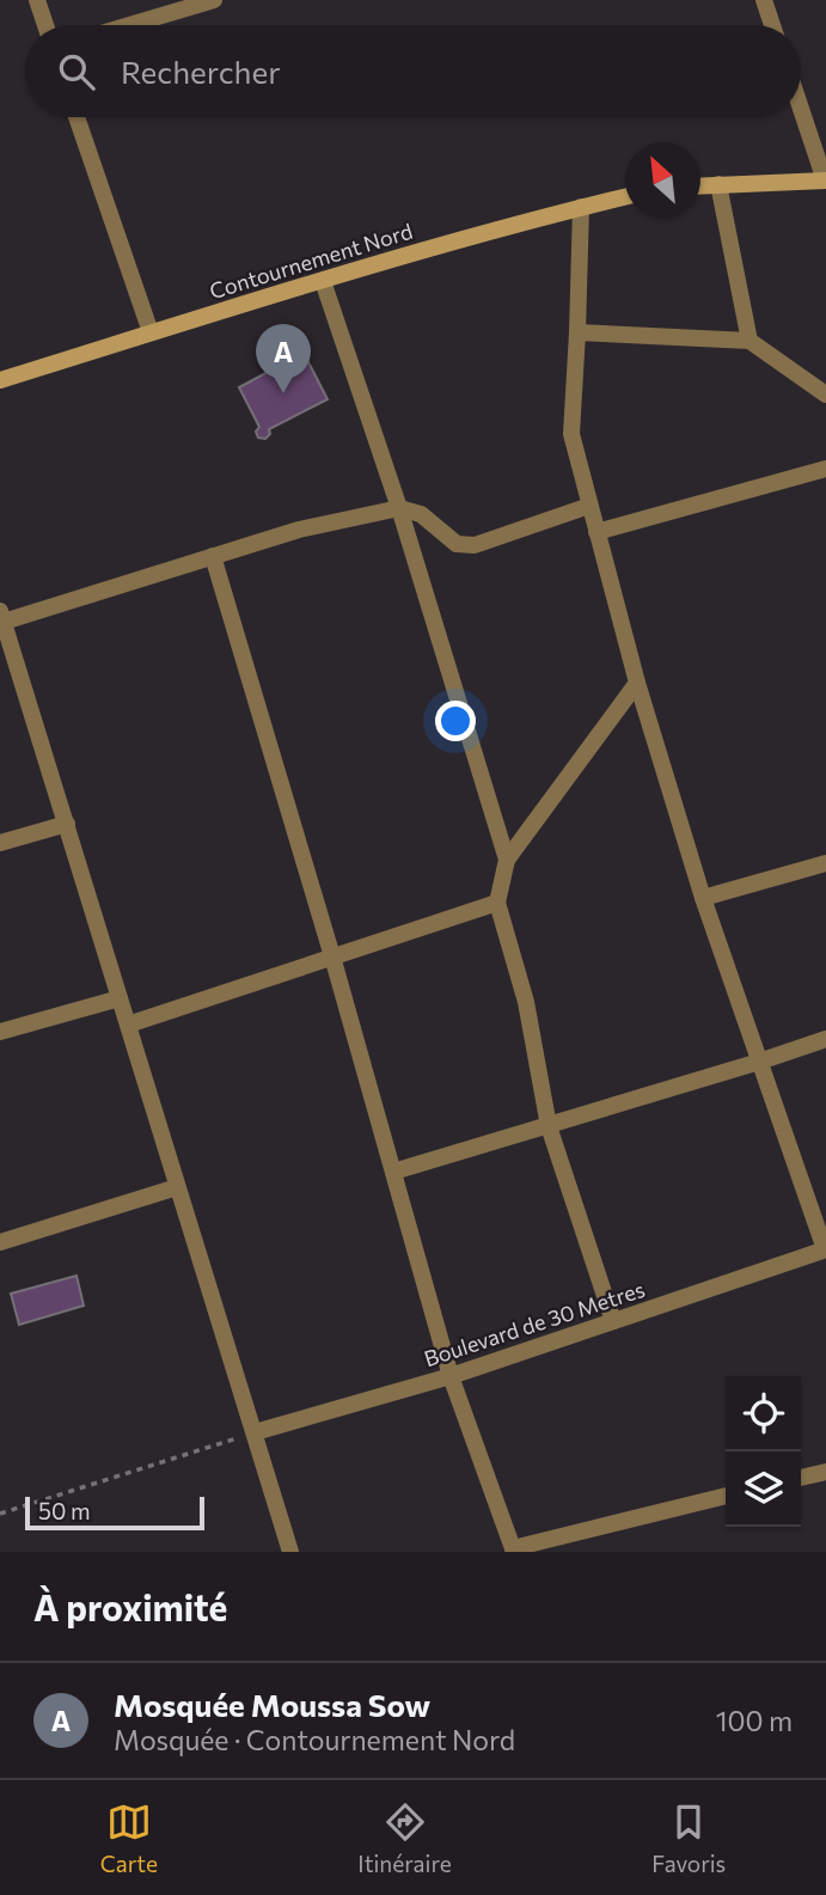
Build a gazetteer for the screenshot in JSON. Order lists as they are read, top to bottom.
{
  "streets": {
    "street": ["Contournement Nord", "Boulevard de 30 Metres"]
  },
  "scale_bar": "50 m",
  "north": "top left",
  "page": {
    "search": "Rechercher",
    "pins": "A",
    "scale": "50 m",
    "heading": "À proximité",
    "list": [
      {
        "mark": "A",
        "name": "Mosquée Moussa Sow",
        "note": "Mosquée · Contournement Nord",
        "value": "100 m"
      }
    ],
    "nav": ["Carte", "Itinéraire", "Favoris"]
  }
}
